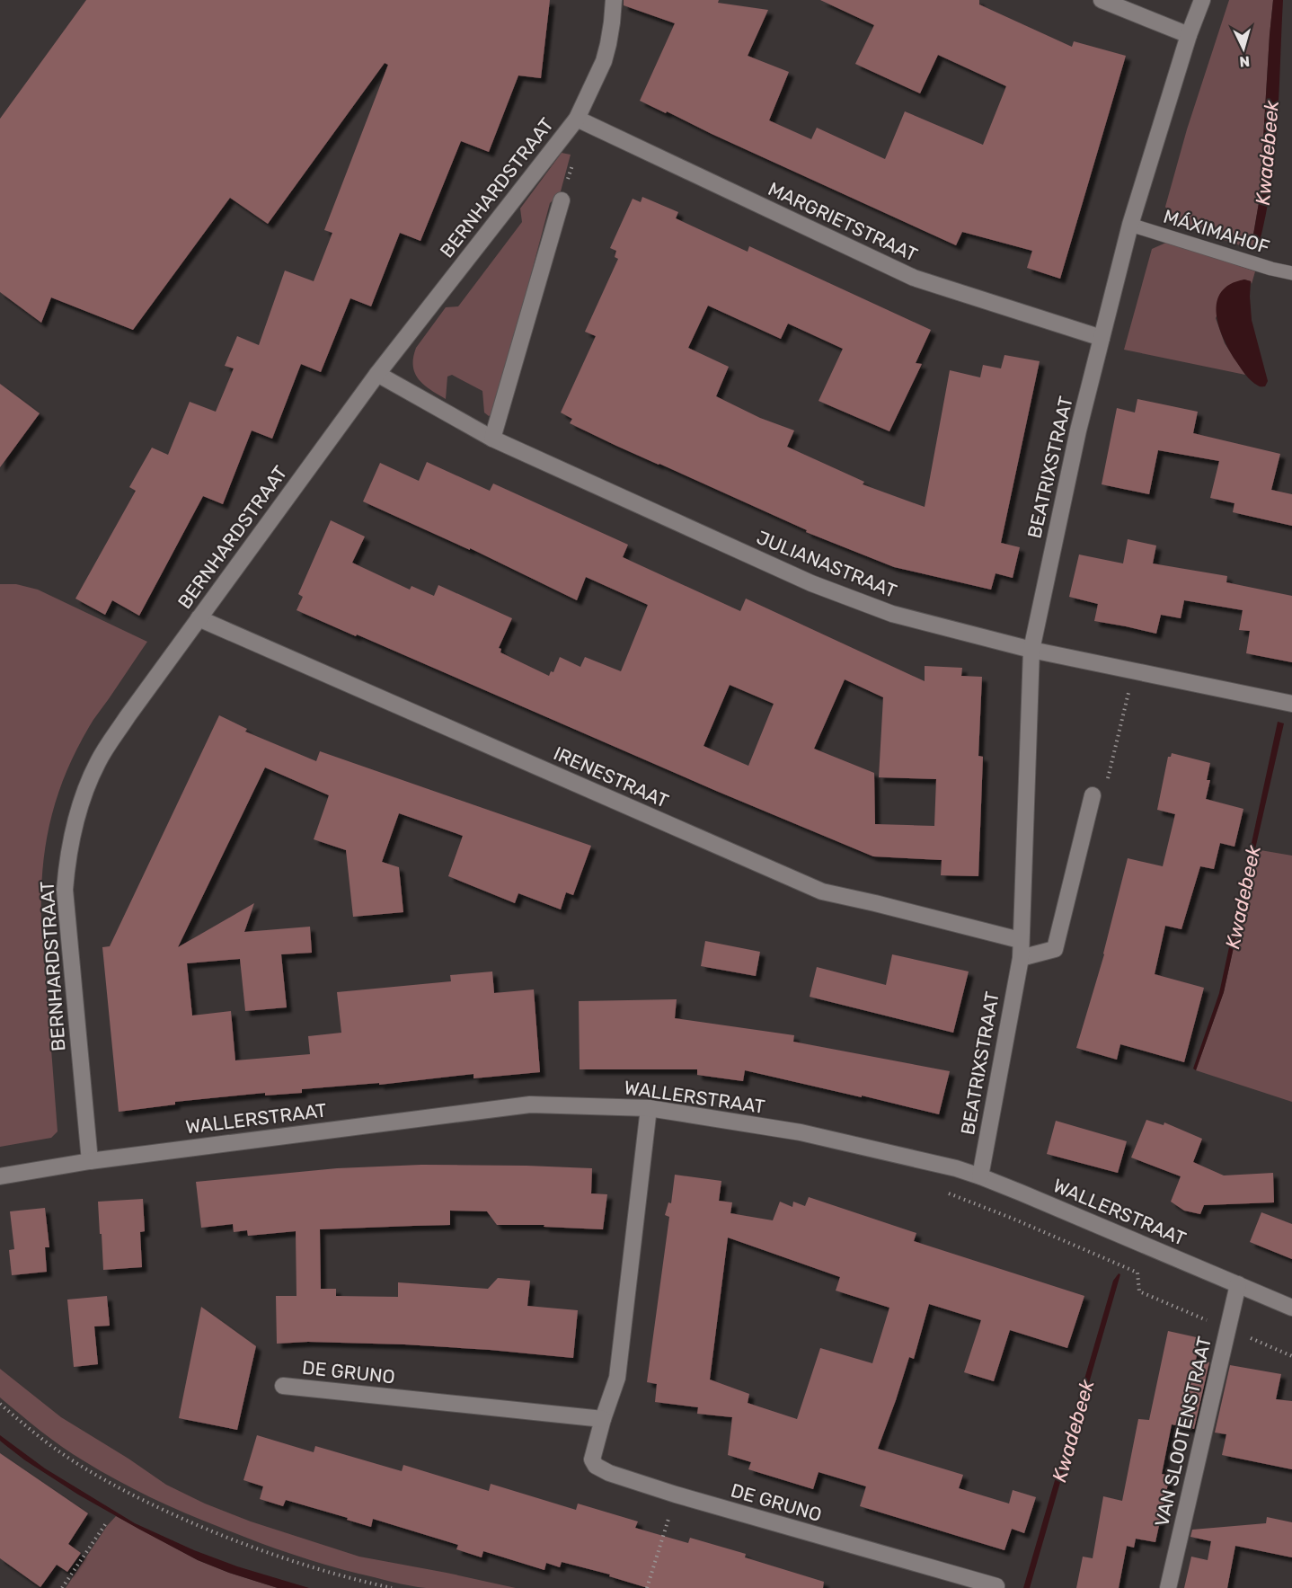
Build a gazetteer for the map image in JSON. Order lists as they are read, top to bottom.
{
  "streets": {
    "street": [
      "BERNHARDSTRAAT",
      "MARGRIETSTRAAT",
      "BEATRIXSTRAAT",
      "JULIANASTRAAT",
      "IRENESTRAAT",
      "WALLERSTRAAT",
      "DE GRUNO",
      "VAN SLOOTENSTRAAT"
    ],
    "lane": ["MÁXIMAHOF"]
  },
  "crossings": [
    ["BERNHARDSTRAAT", "MARGRIETSTRAAT"],
    ["BERNHARDSTRAAT", "JULIANASTRAAT"],
    ["BERNHARDSTRAAT", "IRENESTRAAT"],
    ["BERNHARDSTRAAT", "WALLERSTRAAT"],
    ["MARGRIETSTRAAT", "BEATRIXSTRAAT"],
    ["MÁXIMAHOF", "BEATRIXSTRAAT"],
    ["BEATRIXSTRAAT", "JULIANASTRAAT"],
    ["BEATRIXSTRAAT", "IRENESTRAAT"],
    ["BEATRIXSTRAAT", "WALLERSTRAAT"],
    ["WALLERSTRAAT", "DE GRUNO"],
    ["WALLERSTRAAT", "VAN SLOOTENSTRAAT"]
  ],
  "water": ["Kwadebeek"],
  "north": "bottom"
}
